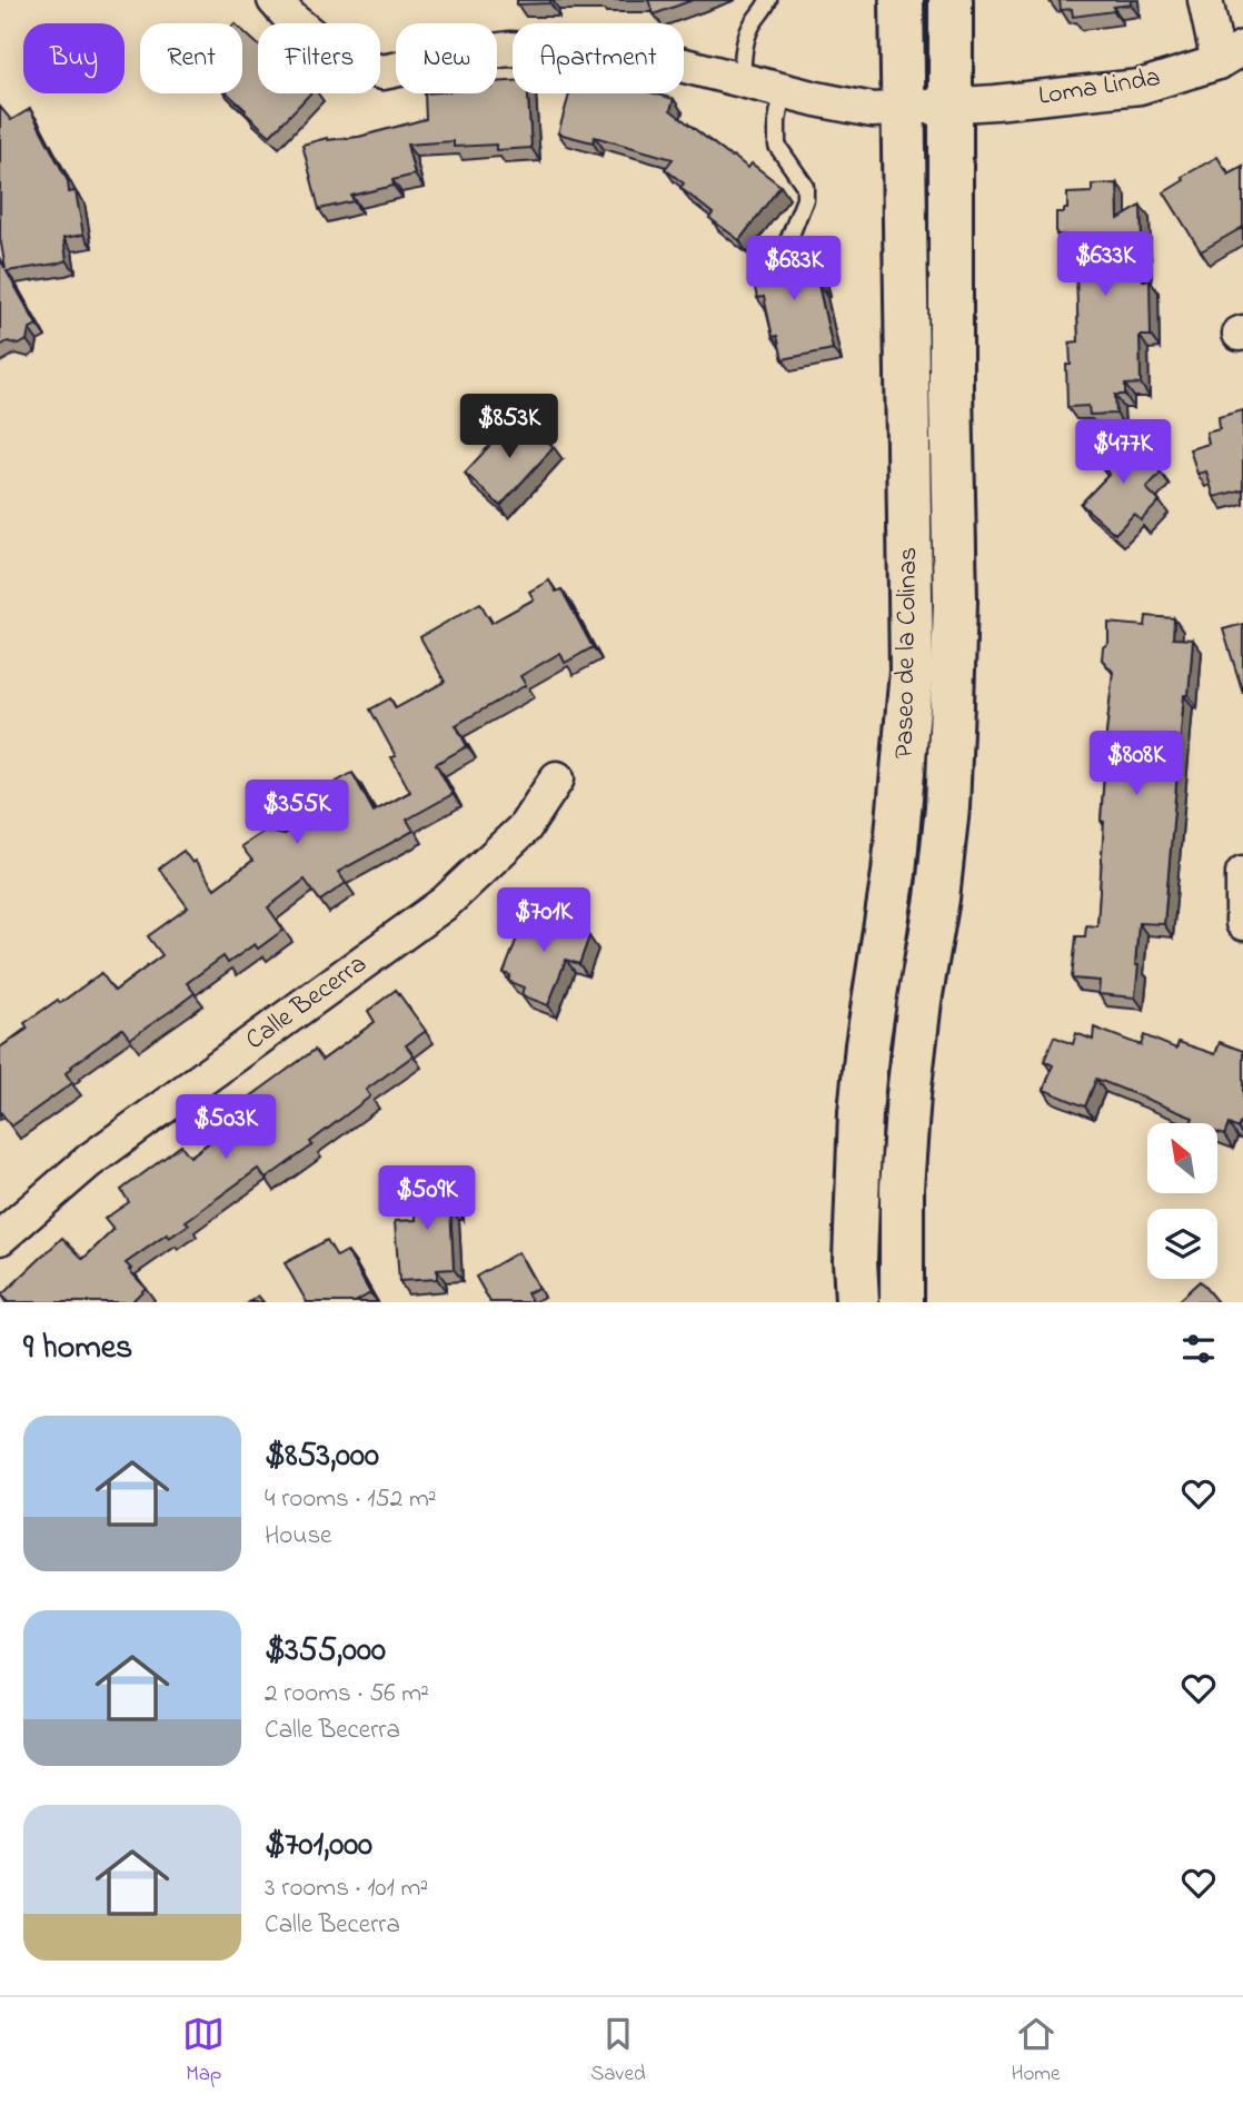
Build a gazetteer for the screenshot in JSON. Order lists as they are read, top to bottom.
{
  "streets": {
    "main road": ["Paseo de la Colinas"],
    "street": ["Loma Linda", "Calle Becerra"]
  },
  "crossings": [
    ["Loma Linda", "Paseo de la Colinas"]
  ],
  "north": "top left",
  "page": {
    "chip": [
      "Buy",
      "Rent",
      "Filters",
      "New",
      "Apartment"
    ],
    "price": [
      "$633K",
      "$683K",
      "$853K",
      "$477K",
      "$808K",
      "$355K",
      "$701K",
      "$503K",
      "$509K"
    ],
    "heading": "9 homes",
    "list": [
      {
        "name": "$853,000",
        "note": "4 rooms · 152 m² · House"
      },
      {
        "name": "$355,000",
        "note": "2 rooms · 56 m² · Calle Becerra"
      },
      {
        "name": "$701,000",
        "note": "3 rooms · 101 m² · Calle Becerra"
      }
    ],
    "tabs": ["Map", "Saved", "Home"]
  }
}
